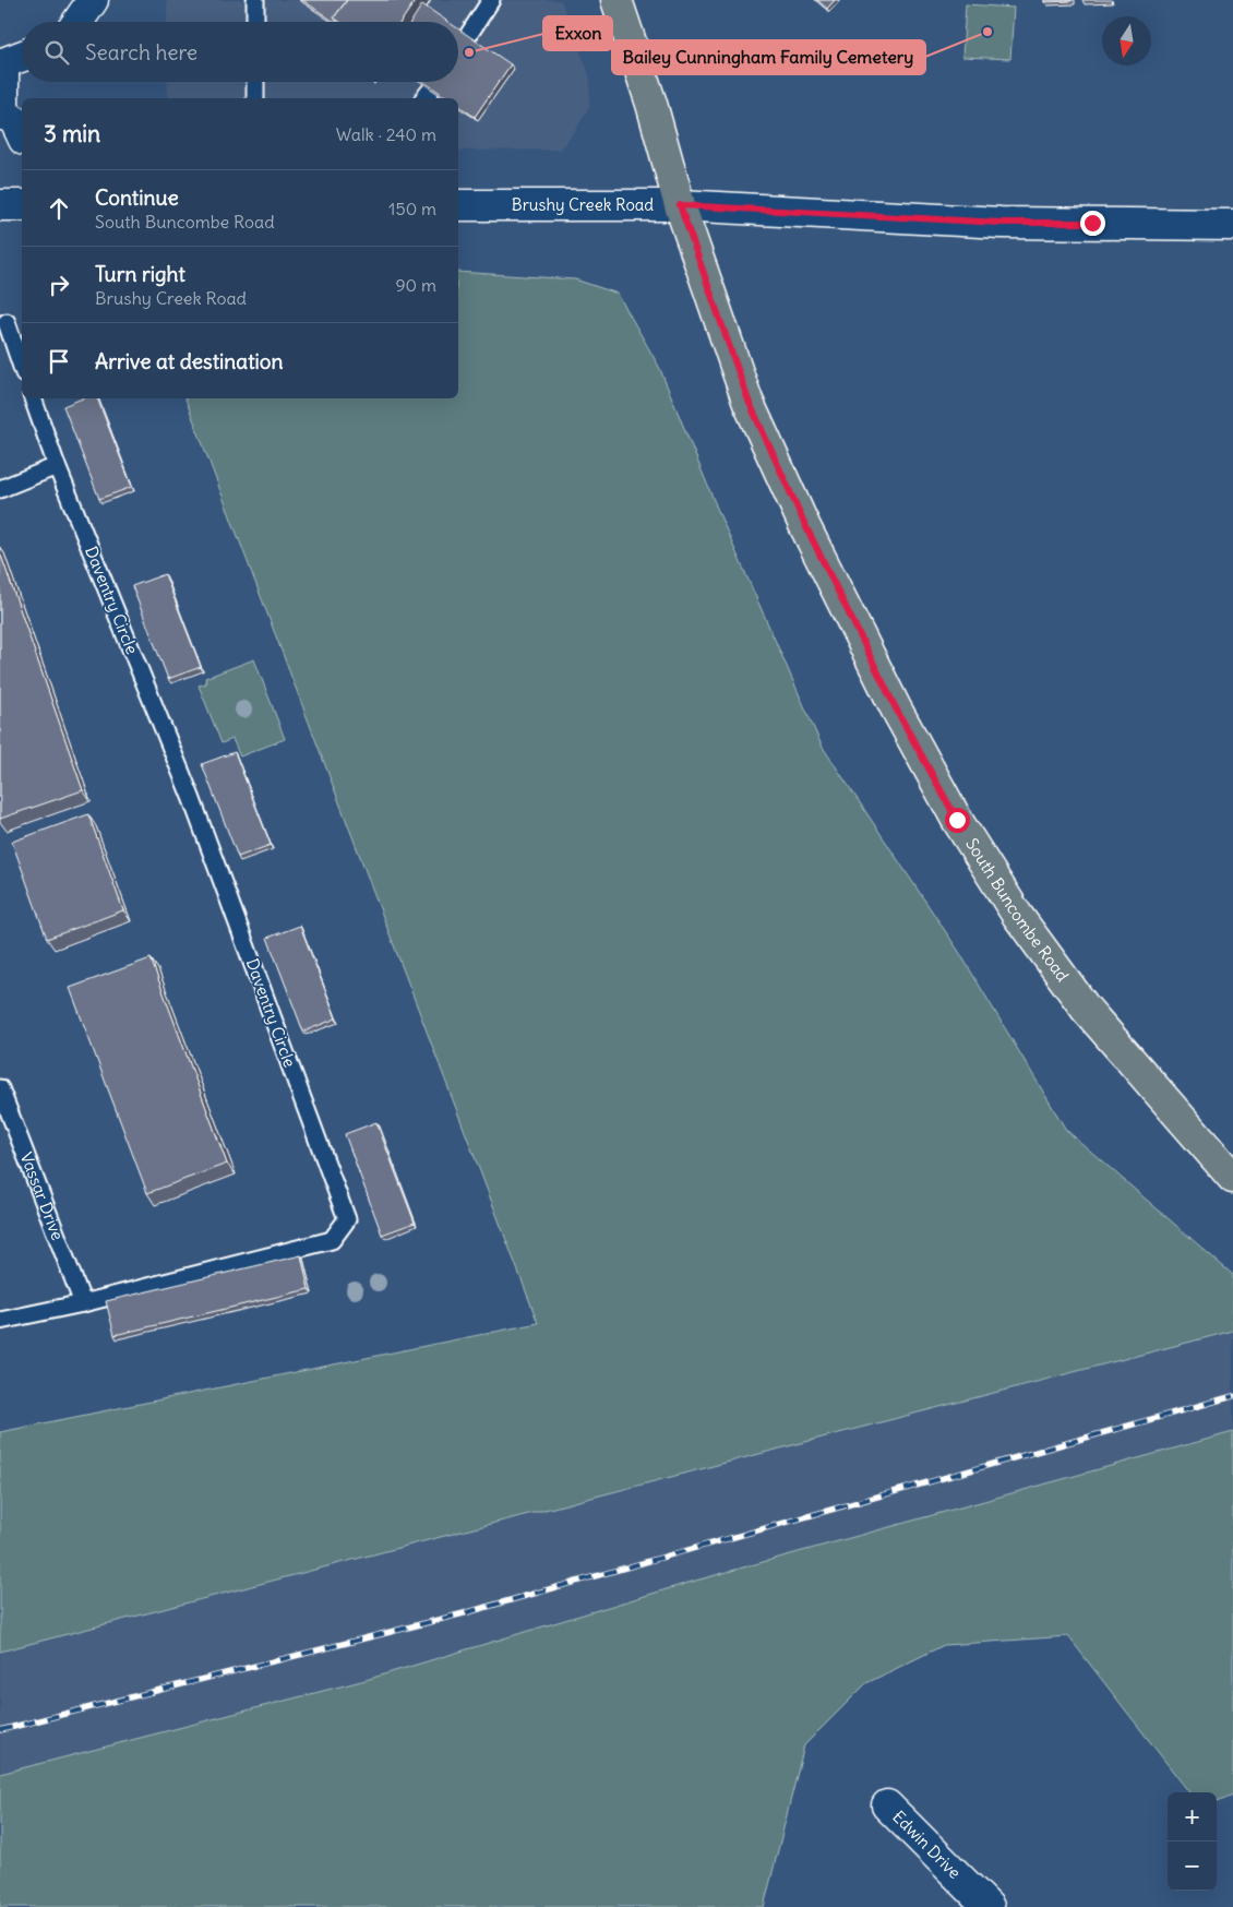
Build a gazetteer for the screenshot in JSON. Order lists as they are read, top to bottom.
{
  "streets": {
    "main road": ["South Buncombe Road"],
    "street": ["Brushy Creek Road", "Edwin Drive"],
    "lane": ["Daventry Circle", "Vassar Drive"]
  },
  "crossings": [
    ["Brushy Creek Road", "South Buncombe Road"],
    ["Daventry Circle", "Vassar Drive"]
  ],
  "places": ["Bailey Cunningham Family Cemetery", "Exxon"],
  "north": "bottom",
  "page": {
    "search": "Search here",
    "heading": ["3 min", "Walk · 240 m"],
    "list": [
      ["Continue", "South Buncombe Road", "150 m"],
      ["Turn right", "Brushy Creek Road", "90 m"],
      "Arrive at destination"
    ],
    "map_buttons": ["+", "−"]
  }
}
